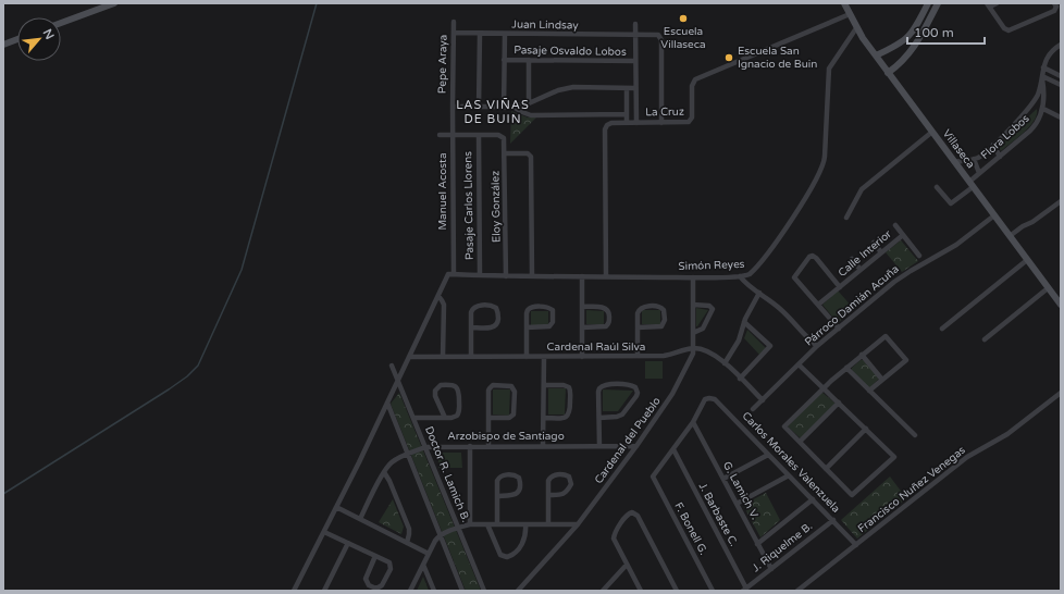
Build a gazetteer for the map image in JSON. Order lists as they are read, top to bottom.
{
  "streets": {
    "main road": ["Villaseca"],
    "street": [
      "Juan Lindsay",
      "Pasaje Osvaldo Lobos",
      "Pepe Araya",
      "La Cruz",
      "Flora Lobos",
      "Manuel Acosta",
      "Pasaje Carlos Llorens",
      "Eloy González",
      "Calle Interior",
      "Simón Reyes",
      "Párroco Damián Acuña",
      "Cardenal Raúl Silva",
      "Arzobispo de Santiago",
      "Cardenal del Pueblo",
      "Carlos Morales Valenzuela",
      "Doctor R. Lamich B.",
      "Francisco Nuñez Venegas",
      "G. Lamich V.",
      "J. Barbaste C.",
      "F. Bonell G.",
      "J. Riquelme B."
    ]
  },
  "crossings": [
    ["Juan Lindsay", "Pepe Araya"],
    ["Juan Lindsay", "La Cruz"],
    ["Pepe Araya", "Manuel Acosta"],
    ["La Cruz", "Villaseca"],
    ["La Cruz", "Simón Reyes"],
    ["Flora Lobos", "Villaseca"],
    ["Villaseca", "Simón Reyes"],
    ["Villaseca", "Párroco Damián Acuña"],
    ["Manuel Acosta", "Simón Reyes"],
    ["Pasaje Carlos Llorens", "Eloy González"],
    ["Pasaje Carlos Llorens", "Simón Reyes"],
    ["Eloy González", "Simón Reyes"],
    ["Calle Interior", "Párroco Damián Acuña"],
    ["Simón Reyes", "Cardenal del Pueblo"],
    ["Cardenal Raúl Silva", "Cardenal del Pueblo"],
    ["Arzobispo de Santiago", "Cardenal del Pueblo"],
    ["Arzobispo de Santiago", "Doctor R. Lamich B."],
    ["Carlos Morales Valenzuela", "Francisco Nuñez Venegas"],
    ["Carlos Morales Valenzuela", "G. Lamich V."],
    ["Carlos Morales Valenzuela", "J. Riquelme B."],
    ["G. Lamich V.", "J. Riquelme B."],
    ["J. Barbaste C.", "F. Bonell G."],
    ["J. Barbaste C.", "J. Riquelme B."]
  ],
  "districts": ["LAS VIÑAS DE BUIN"],
  "places": ["Escuela Villaseca", "Escuela San Ignacio de Buin"],
  "scale_bar": "100 m",
  "north": "top right"
}
